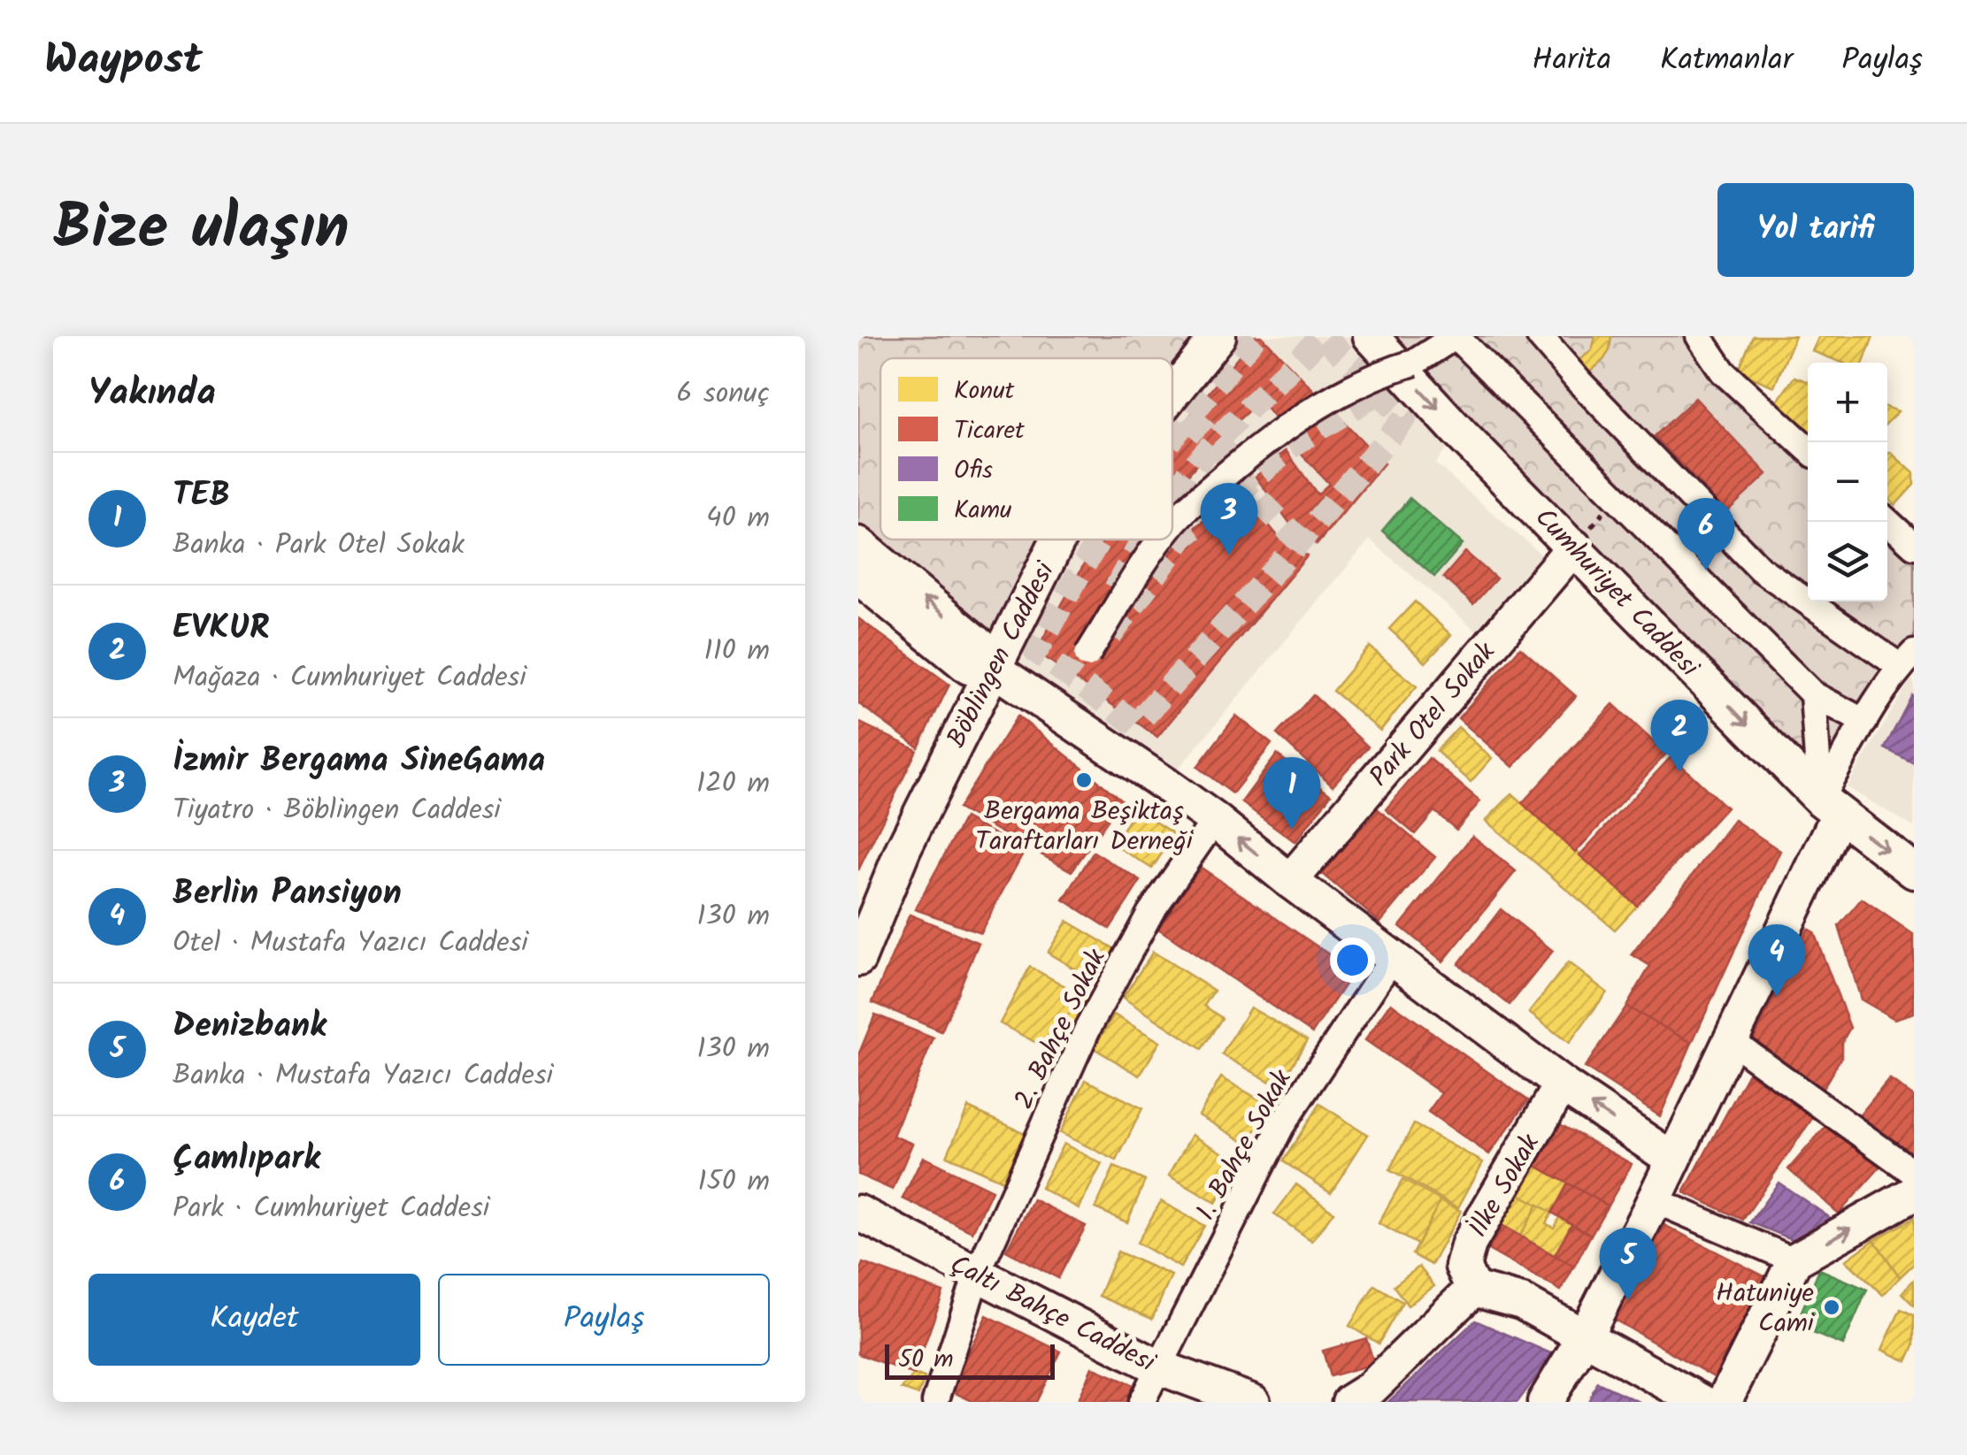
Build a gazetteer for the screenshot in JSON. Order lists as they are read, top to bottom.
{
  "streets": {
    "main road": [
      "Cumhuriyet Caddesi",
      "Böblingen Caddesi",
      "Park Otel Sokak",
      "İlke Sokak",
      "Çaltı Bahçe Caddesi"
    ],
    "street": ["2. Bahçe Sokak", "1. Bahçe Sokak"]
  },
  "crossings": [
    ["Cumhuriyet Caddesi", "Park Otel Sokak"],
    ["2. Bahçe Sokak", "Çaltı Bahçe Caddesi"],
    ["1. Bahçe Sokak", "Çaltı Bahçe Caddesi"]
  ],
  "one_way": ["Cumhuriyet Caddesi"],
  "places": ["Bergama Beşiktaş Taraftarları Derneği", "Hatuniye Cami"],
  "legend": [
    "Konut",
    "Ticaret",
    "Ofis",
    "Kamu"
  ],
  "scale_bar": "50 m",
  "page": {
    "header": "Waypost",
    "nav": ["Harita", "Katmanlar", "Paylaş"],
    "title": "Bize ulaşın",
    "buttons": [
      "Yol tarifi",
      ["Kaydet", "Paylaş"]
    ],
    "heading": ["Yakında", "6 sonuç"],
    "map_buttons": ["+", "−"],
    "list": [
      {
        "mark": "1",
        "name": "TEB",
        "note": "Banka · Park Otel Sokak",
        "value": "40 m"
      },
      {
        "mark": "2",
        "name": "EVKUR",
        "note": "Mağaza · Cumhuriyet Caddesi",
        "value": "110 m"
      },
      {
        "mark": "3",
        "name": "İzmir Bergama SineGama",
        "note": "Tiyatro · Böblingen Caddesi",
        "value": "120 m"
      },
      {
        "mark": "4",
        "name": "Berlin Pansiyon",
        "note": "Otel · Mustafa Yazıcı Caddesi",
        "value": "130 m"
      },
      {
        "mark": "5",
        "name": "Denizbank",
        "note": "Banka · Mustafa Yazıcı Caddesi",
        "value": "130 m"
      },
      {
        "mark": "6",
        "name": "Çamlıpark",
        "note": "Park · Cumhuriyet Caddesi",
        "value": "150 m"
      }
    ],
    "pins": [
      "3",
      "6",
      "2",
      "1",
      "4",
      "5"
    ],
    "scale": "50 m"
  }
}
